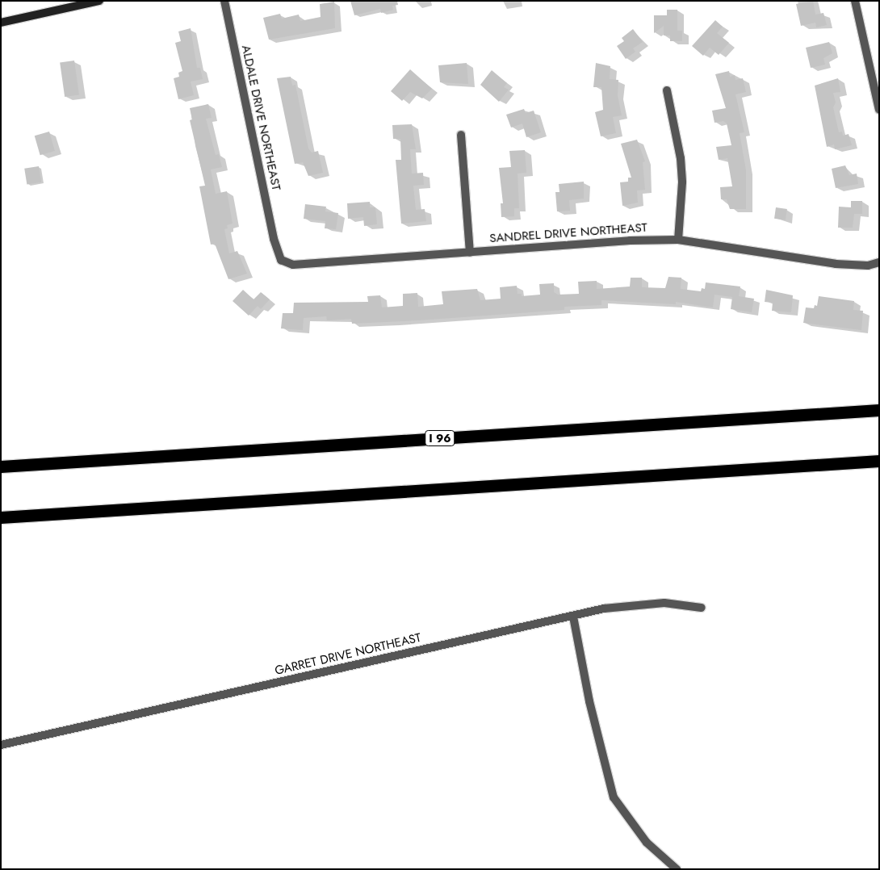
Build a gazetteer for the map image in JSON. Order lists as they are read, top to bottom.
{
  "streets": {
    "highway": ["I 96"],
    "street": ["ALDALE DRIVE NORTHEAST", "SANDREL DRIVE NORTHEAST", "GARRET DRIVE NORTHEAST"]
  },
  "crossings": [
    ["ALDALE DRIVE NORTHEAST", "SANDREL DRIVE NORTHEAST"]
  ]
}
